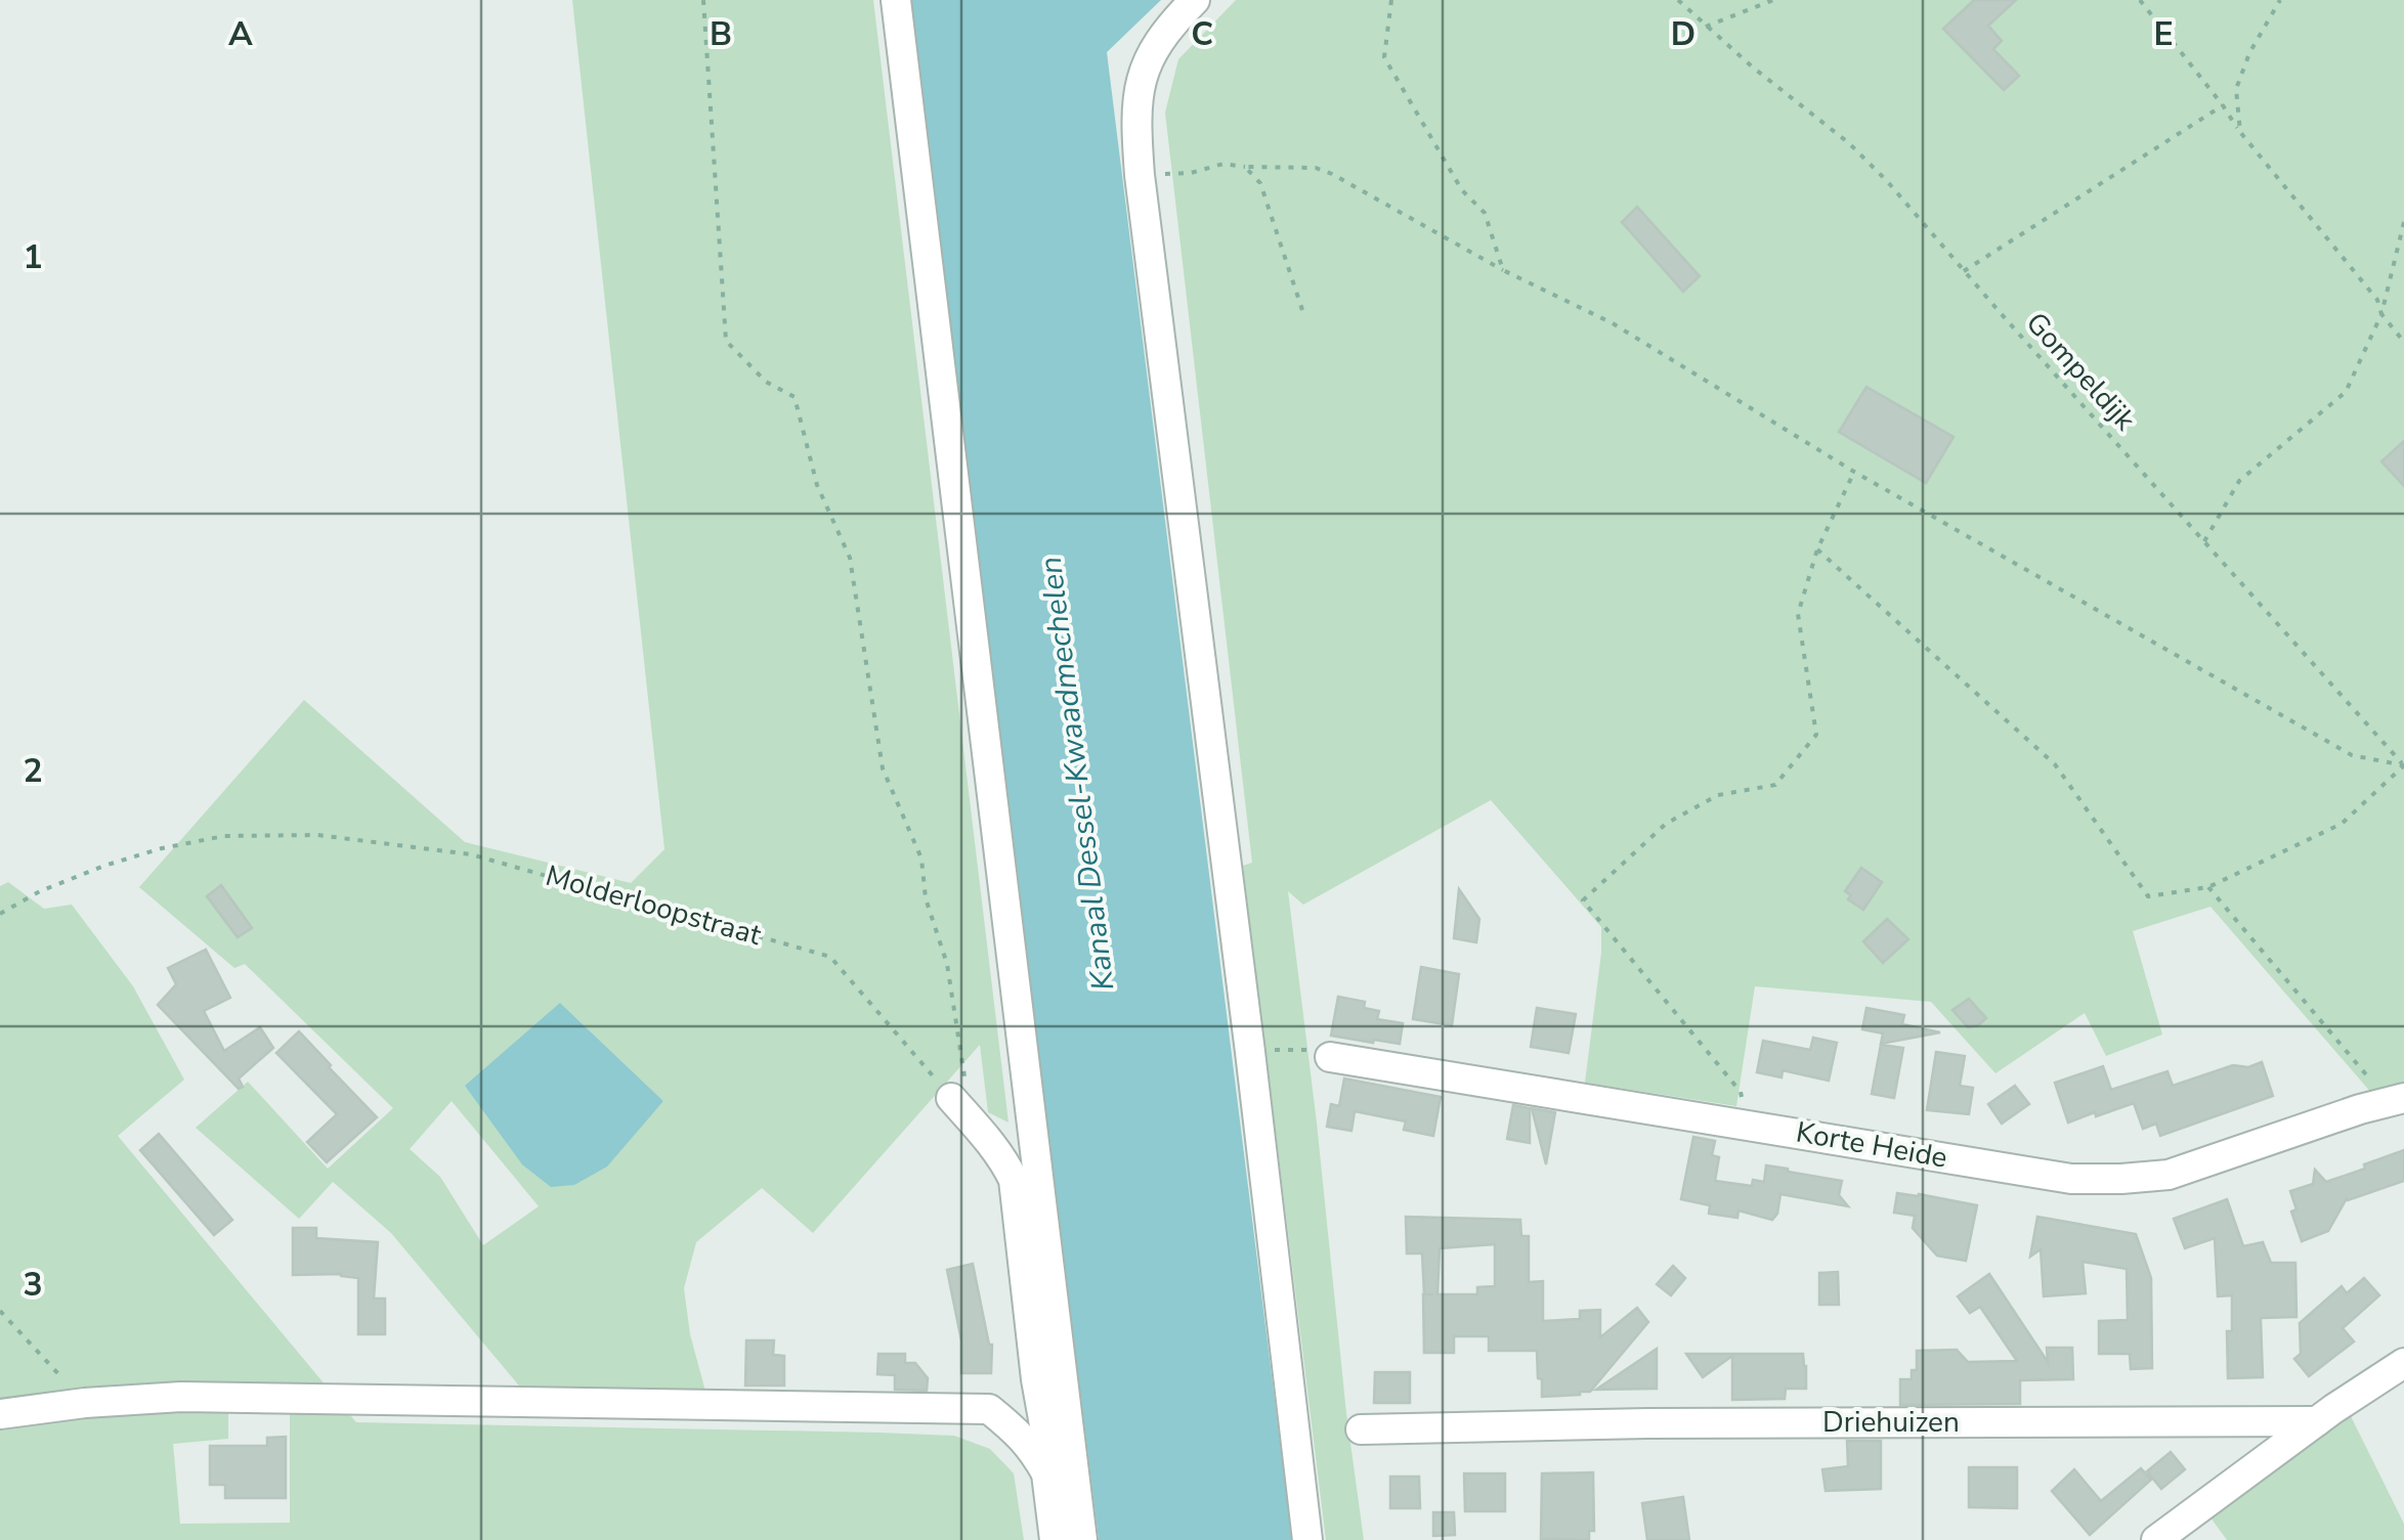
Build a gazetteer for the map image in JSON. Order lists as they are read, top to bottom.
{
  "streets": {
    "street": ["Korte Heide", "Driehuizen"],
    "path": ["Gompeldijk", "Molderloopstraat"]
  },
  "water": ["Kanaal Dessel-Kwaadmechelen"],
  "grid": {
    "columns": [
      "A",
      "B",
      "C",
      "D",
      "E"
    ],
    "rows": ["1", "2", "3"]
  }
}
